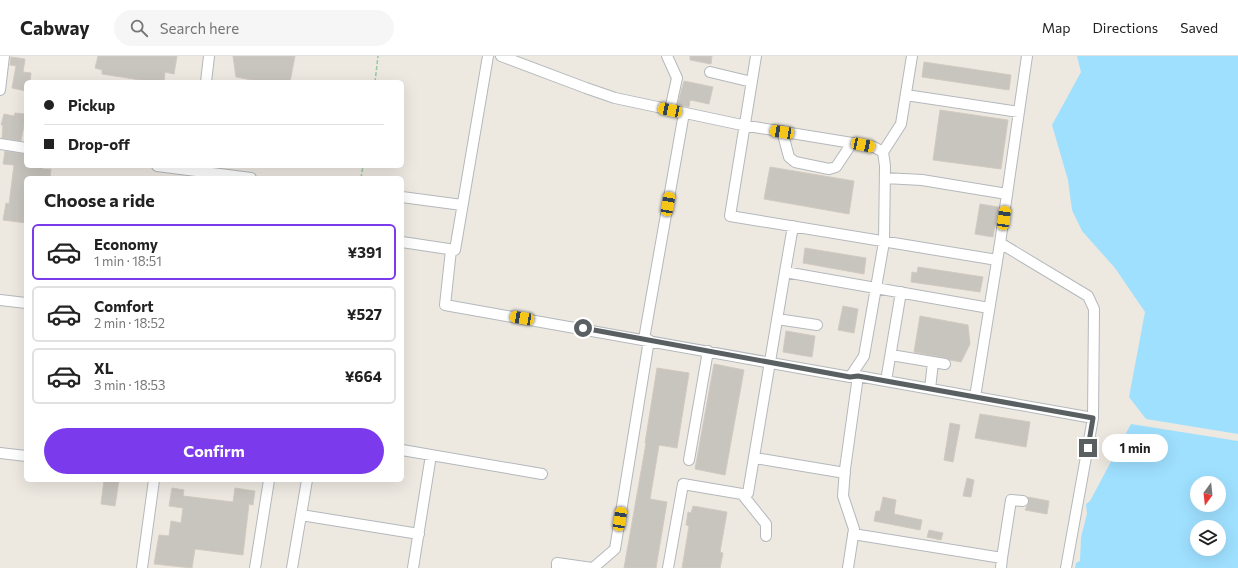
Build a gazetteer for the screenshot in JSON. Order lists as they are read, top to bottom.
{
  "north": "bottom",
  "page": {
    "header": "Cabway",
    "search": "Search here",
    "nav": ["Map", "Directions", "Saved"],
    "banner": ["Pickup", "Drop-off"],
    "heading": "Choose a ride",
    "list": [
      {
        "name": "Economy",
        "note": "1 min · 18:51",
        "value": "¥391"
      },
      {
        "name": "Comfort",
        "note": "2 min · 18:52",
        "value": "¥527"
      },
      {
        "name": "XL",
        "note": "3 min · 18:53",
        "value": "¥664"
      }
    ],
    "buttons": "Confirm",
    "bubble": "1 min"
  }
}
